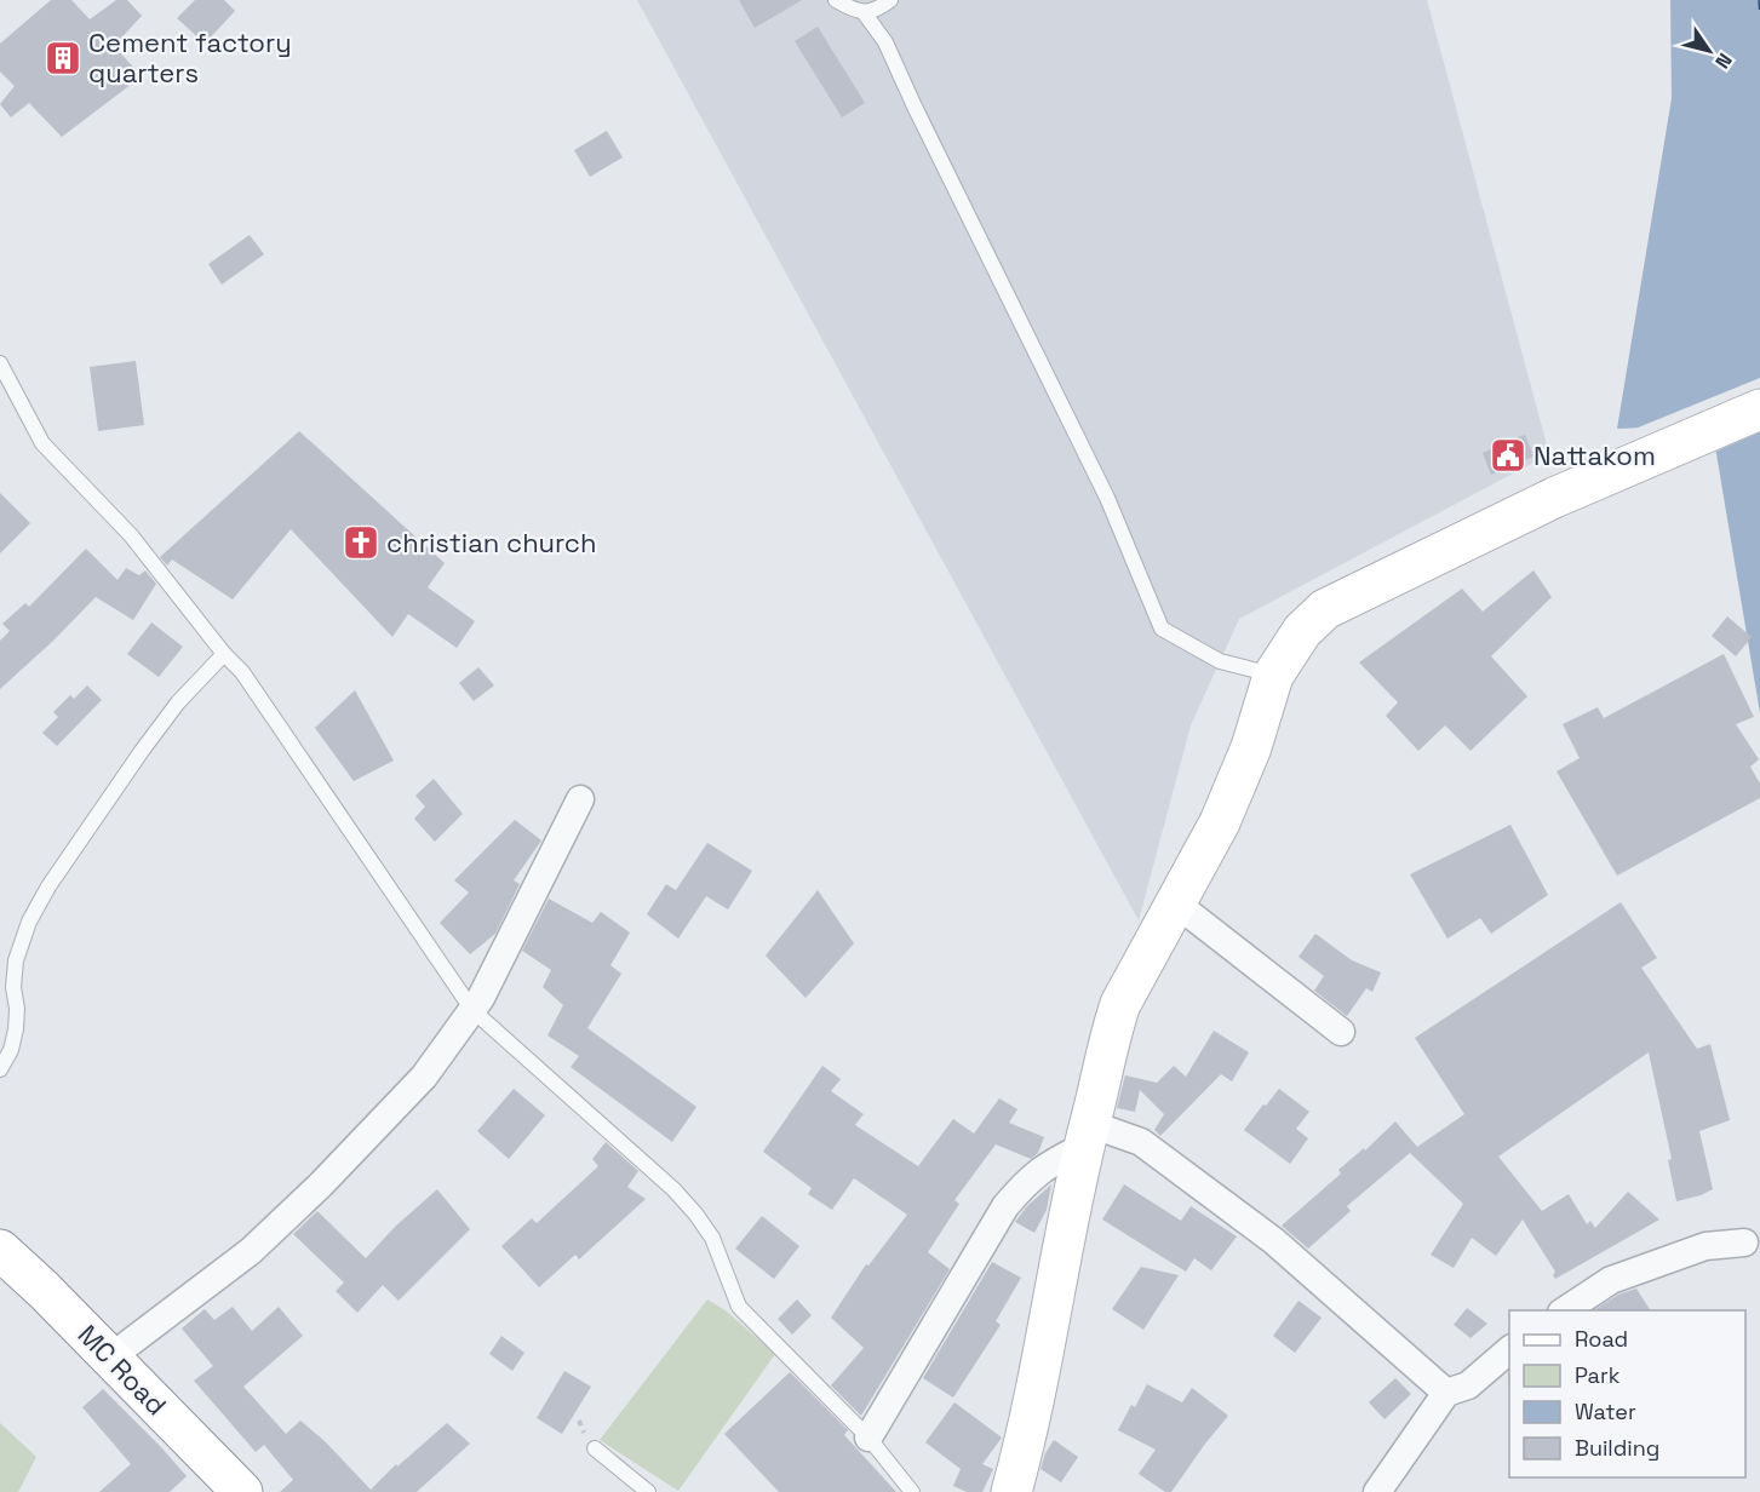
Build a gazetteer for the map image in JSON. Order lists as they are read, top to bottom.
{
  "streets": {
    "main road": ["MC Road"]
  },
  "places": {
    "building": ["Cement factory quarters"],
    "public building": ["Nattakom"],
    "church": ["christian church"]
  },
  "legend": [
    "Road",
    "Park",
    "Water",
    "Building"
  ],
  "north": "bottom right"
}
